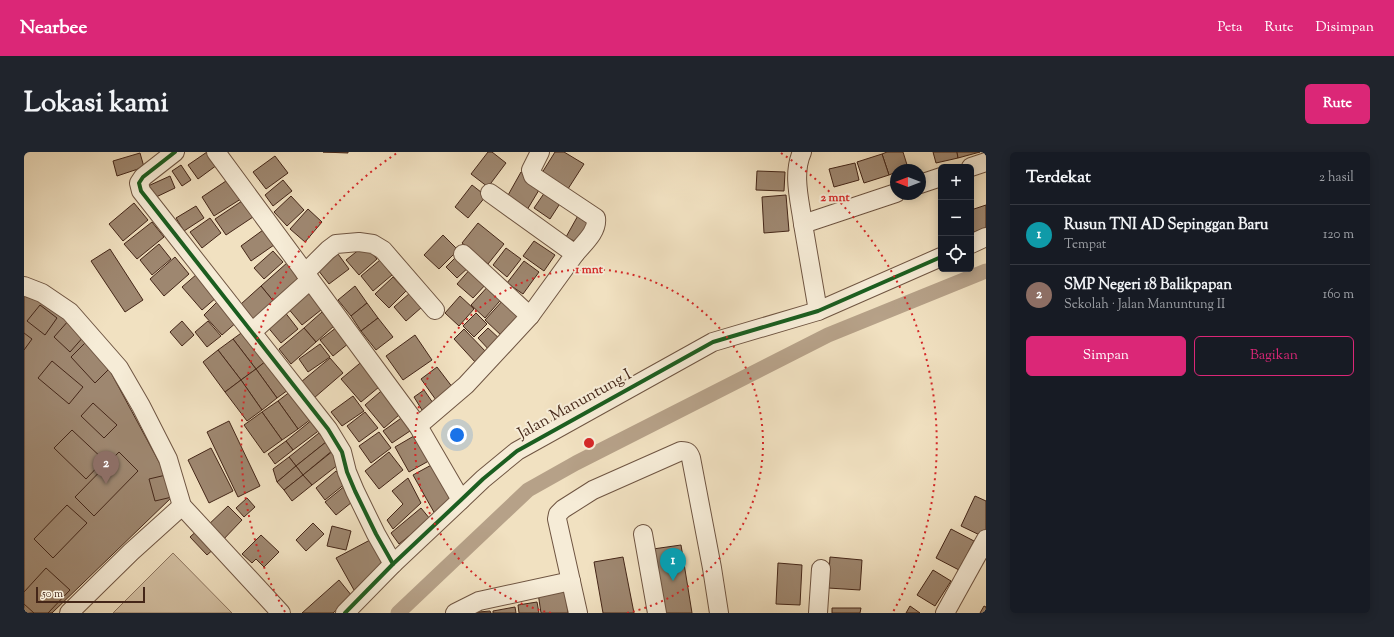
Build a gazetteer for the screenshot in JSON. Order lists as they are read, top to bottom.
{
  "streets": {
    "street": ["Jalan Manuntung I"]
  },
  "scale_bar": "50 m",
  "north": "left",
  "page": {
    "header": "Nearbee",
    "nav": ["Peta", "Rute", "Disimpan"],
    "title": "Lokasi kami",
    "buttons": [
      "Rute",
      ["Simpan", "Bagikan"]
    ],
    "heading": ["Terdekat", "2 hasil"],
    "map_buttons": ["+", "−"],
    "list": [
      {
        "mark": "1",
        "name": "Rusun TNI AD Sepinggan Baru",
        "note": "Tempat",
        "value": "120 m"
      },
      {
        "mark": "2",
        "name": "SMP Negeri 18 Balikpapan",
        "note": "Sekolah · Jalan Manuntung II",
        "value": "160 m"
      }
    ],
    "pins": ["2", "1"],
    "scale": "50 m"
  },
  "rings": ["2 mnt", "1 mnt"]
}
